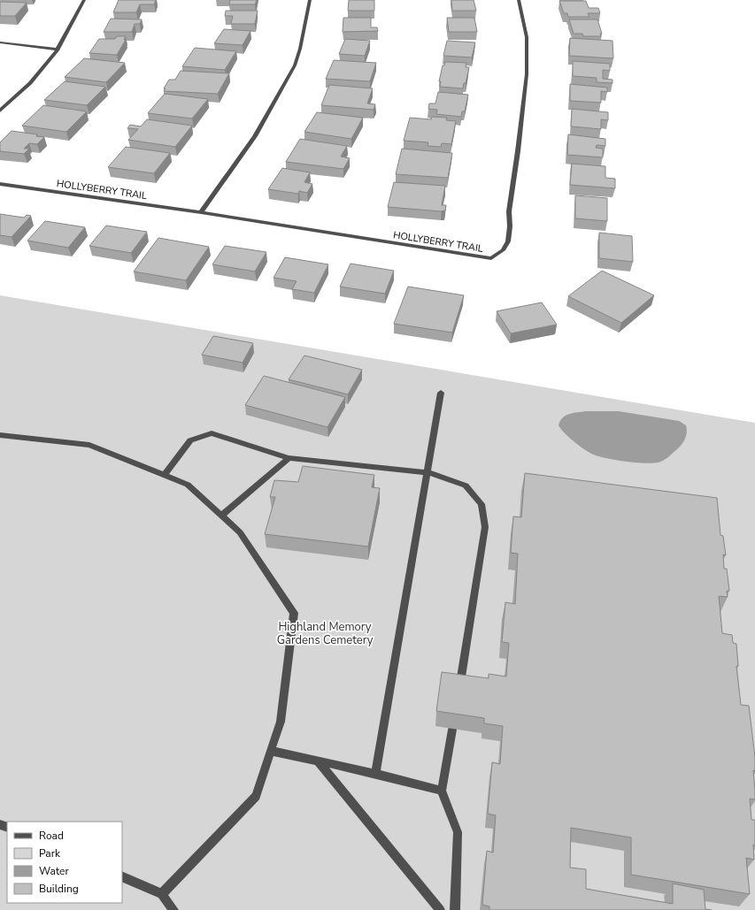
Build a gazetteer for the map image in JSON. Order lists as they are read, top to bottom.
{
  "streets": {
    "street": ["HOLLYBERRY TRAIL"]
  },
  "parks": ["Highland Memory Gardens Cemetery"],
  "legend": [
    "Road",
    "Park",
    "Water",
    "Building"
  ]
}
